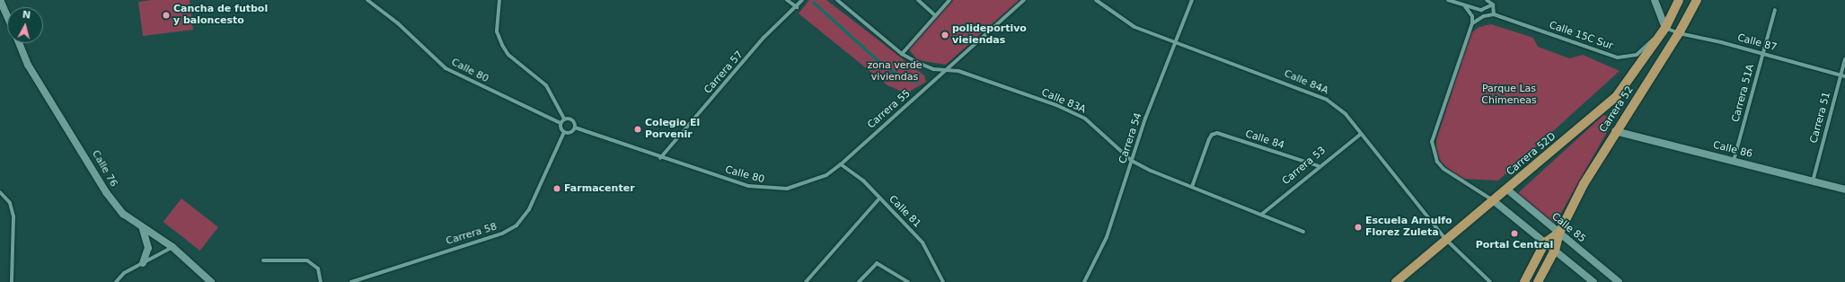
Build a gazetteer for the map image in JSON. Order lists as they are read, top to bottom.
{
  "streets": {
    "main road": ["Carrera 52", "Carrera 52D"],
    "street": [
      "Calle 15C Sur",
      "Calle 87",
      "Calle 80",
      "Carrera 57",
      "Calle 84A",
      "Carrera 51A",
      "Calle 83A",
      "Carrera 55",
      "Carrera 51",
      "Carrera 54",
      "Calle 84",
      "Calle 86",
      "Carrera 53",
      "Calle 76",
      "Calle 81",
      "Calle 85",
      "Carrera 58"
    ]
  },
  "crossings": [
    ["Calle 15C Sur", "Calle 87"],
    ["Calle 15C Sur", "Carrera 52D"],
    ["Calle 87", "Carrera 51A"],
    ["Calle 87", "Carrera 52"],
    ["Calle 87", "Carrera 51"],
    ["Calle 87", "Carrera 52D"],
    ["Calle 80", "Carrera 57"],
    ["Calle 80", "Carrera 55"],
    ["Calle 80", "Carrera 58"],
    ["Calle 84A", "Carrera 54"],
    ["Calle 84A", "Carrera 52D"],
    ["Calle 84A", "Carrera 53"],
    ["Carrera 51A", "Calle 86"],
    ["Calle 83A", "Carrera 55"],
    ["Calle 83A", "Carrera 54"],
    ["Calle 83A", "Calle 84"],
    ["Calle 83A", "Carrera 53"],
    ["Carrera 55", "Calle 81"],
    ["Carrera 52", "Calle 86"],
    ["Carrera 52", "Calle 85"],
    ["Carrera 51", "Calle 86"],
    ["Calle 84", "Carrera 53"],
    ["Carrera 52D", "Calle 85"]
  ],
  "parks": ["zona verde viviendas", "Parque Las Chimeneas"],
  "places": [
    "Cancha de futbol y baloncesto",
    "polideportivo vieiendas",
    "Colegio El Porvenir",
    "Farmacenter",
    "Escuela Arnulfo Florez Zuleta",
    "Portal Central"
  ],
  "north": "top"
}
